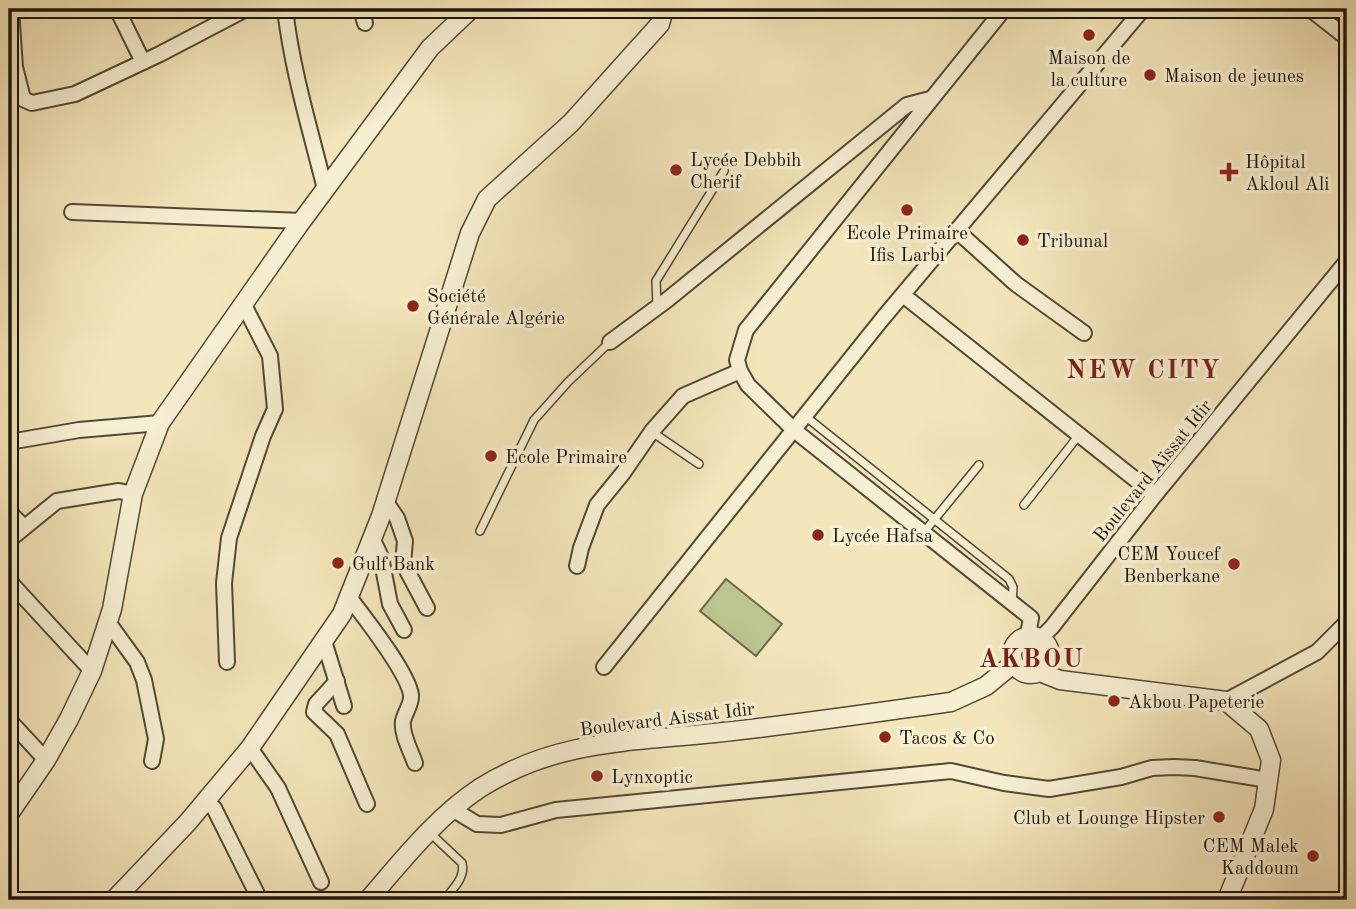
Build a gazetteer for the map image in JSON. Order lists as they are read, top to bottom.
{
  "streets": {
    "street": ["Boulevard Aïssat Idir", "Boulevard Aissat Idir"]
  },
  "crossings": [
    ["Boulevard Aïssat Idir", "Boulevard Aissat Idir"]
  ],
  "districts": ["NEW CITY", "AKBOU"],
  "places": {
    "other": [
      "Maison de la culture",
      "Maison de jeunes",
      "Lycée Debbih Cherif",
      "Ecole Primaire Ifis Larbi",
      "Tribunal",
      "Société Générale Algérie",
      "Ecole Primaire",
      "Lycée Hafsa",
      "Gulf Bank",
      "CEM Youcef Benberkane",
      "Akbou Papeterie",
      "Tacos & Co",
      "Lynxoptic",
      "Club et Lounge Hipster",
      "CEM Malek Kaddoum"
    ],
    "health": ["Hôpital Akloul Ali"]
  }
}
